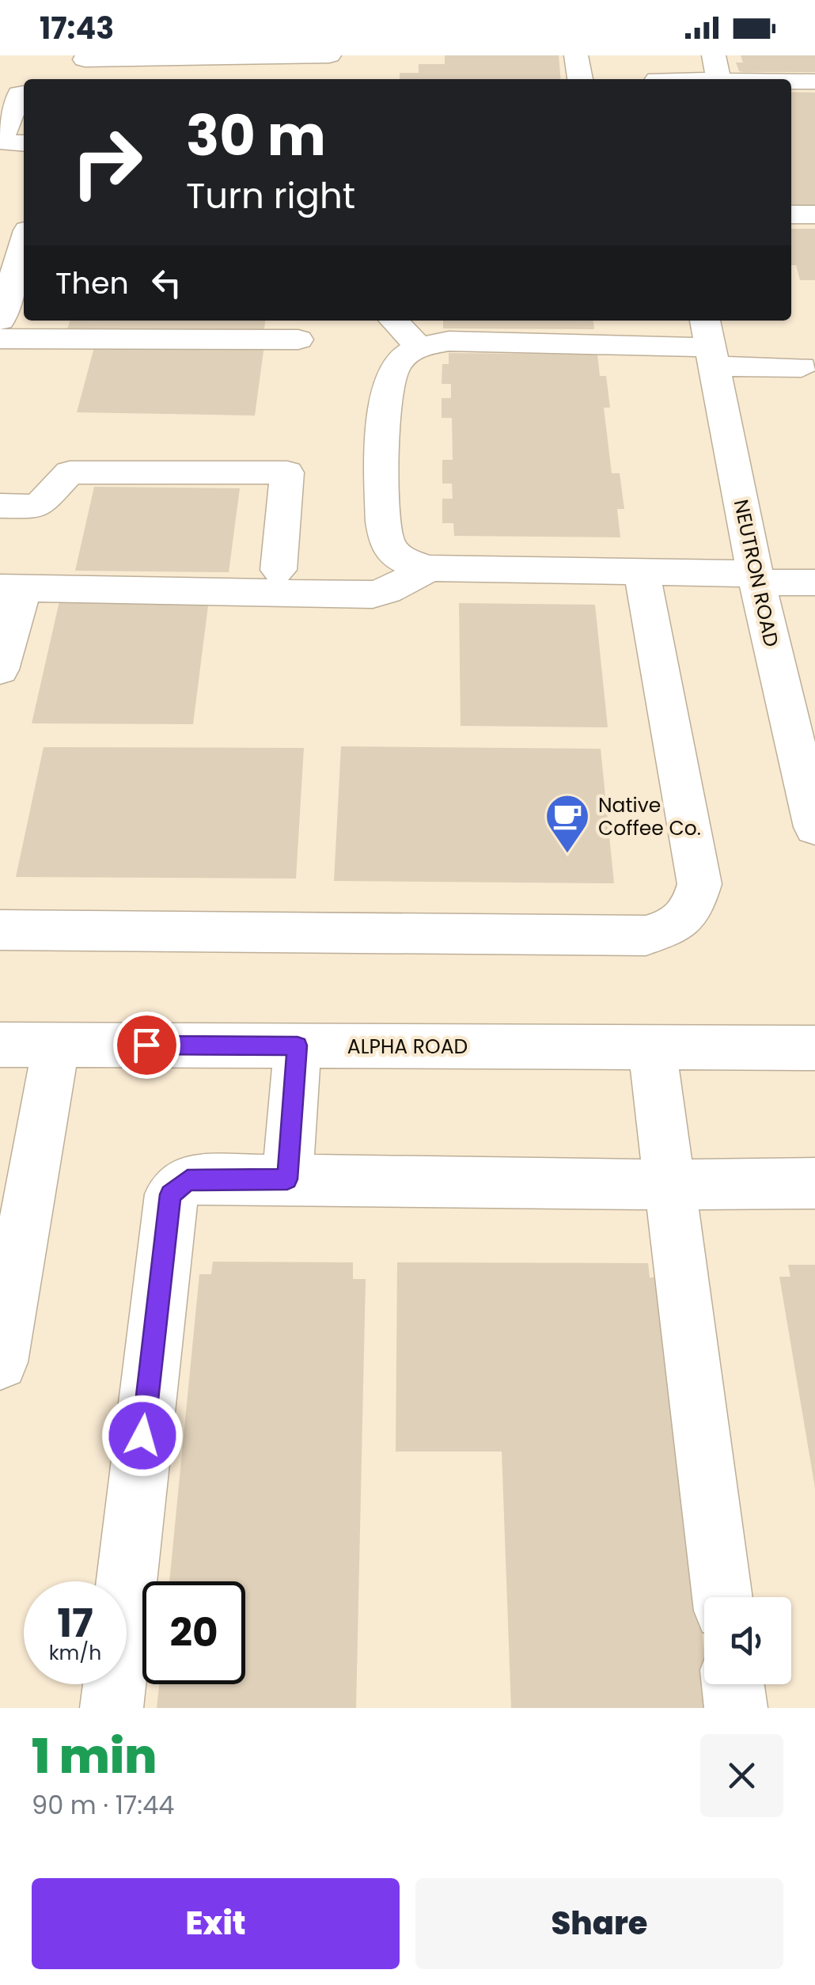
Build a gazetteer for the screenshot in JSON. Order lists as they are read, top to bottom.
{
  "streets": {
    "street": ["NEUTRON ROAD", "ALPHA ROAD"]
  },
  "places": {
    "cafe": ["Native Coffee Co."]
  },
  "page": {
    "status": "17:43",
    "turn": ["30 m", "Turn right"],
    "then": "Then",
    "speed": "17 km/h",
    "limit": "20",
    "heading": ["1 min", "90 m · 17:44"],
    "buttons": ["Exit", "Share"]
  }
}
